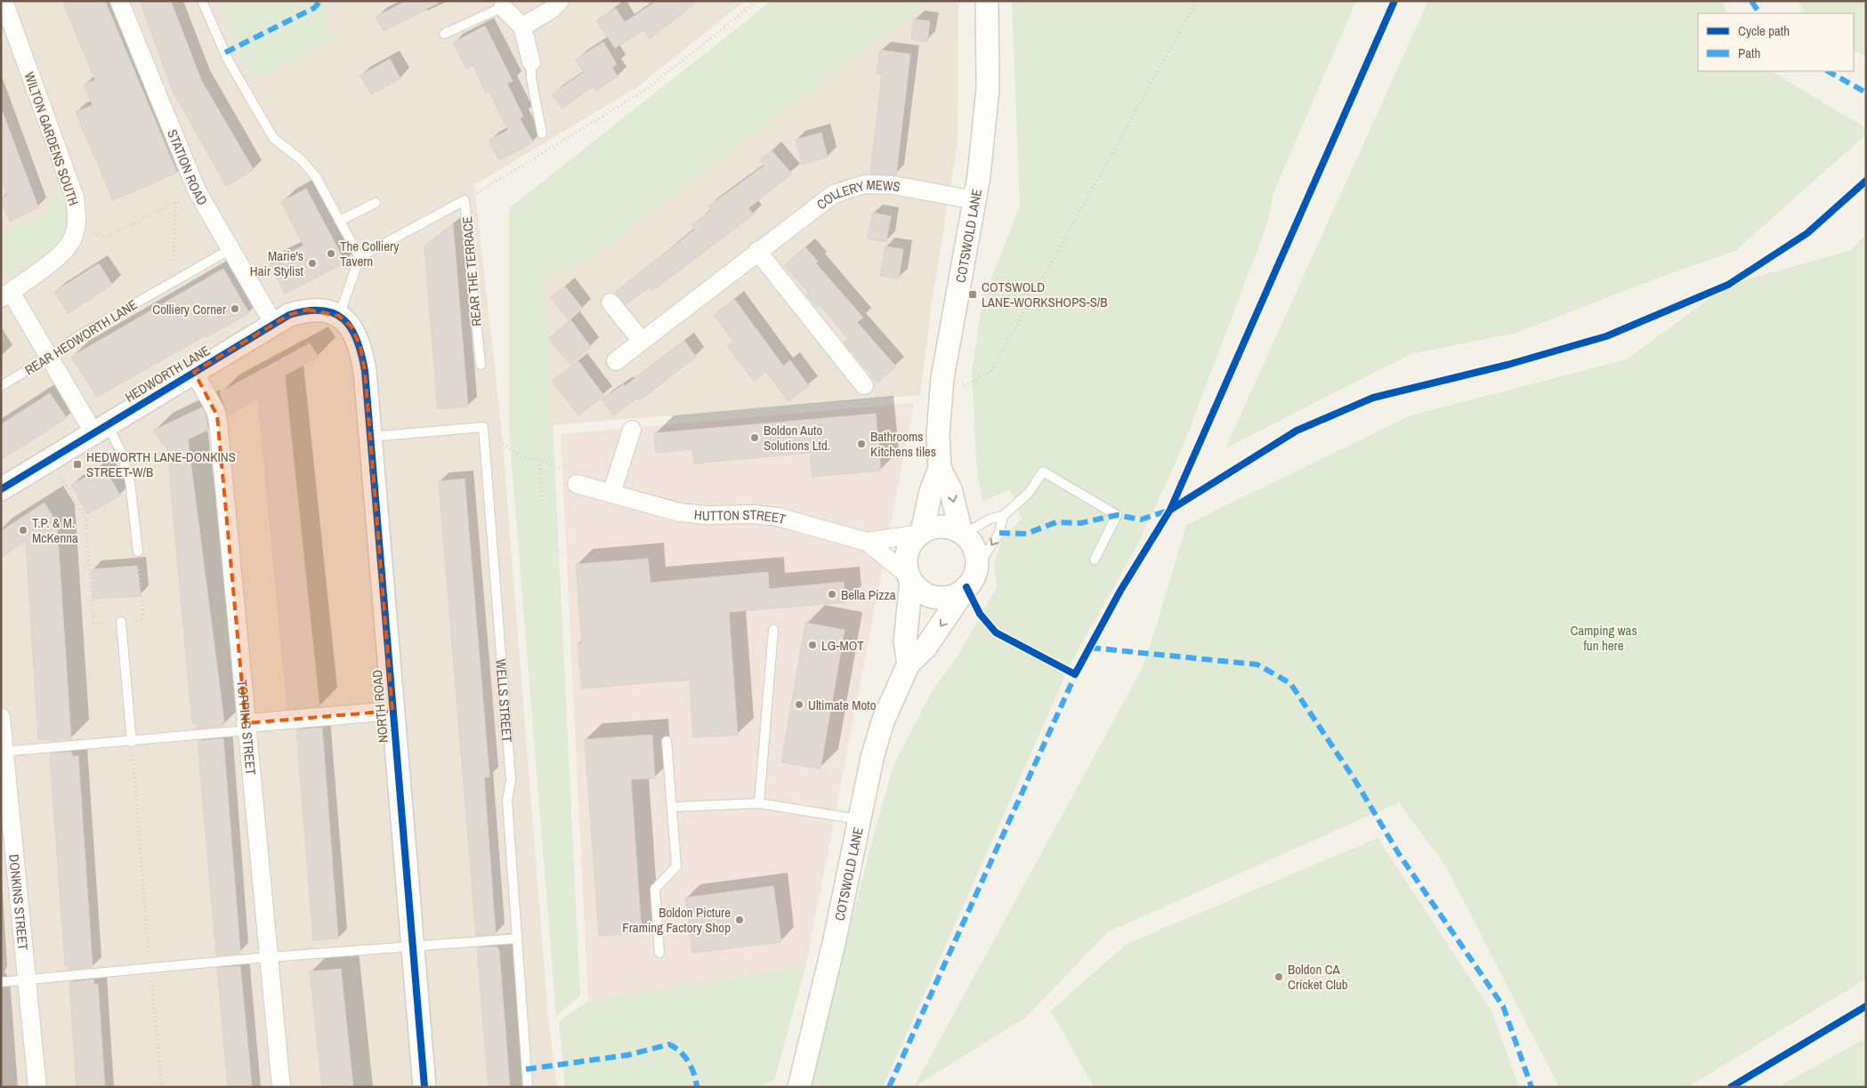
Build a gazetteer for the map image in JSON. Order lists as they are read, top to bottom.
{
  "streets": {
    "street": [
      "WILTON GARDENS SOUTH",
      "STATION ROAD",
      "COLLERY MEWS",
      "COTSWOLD LANE",
      "HEDWORTH LANE",
      "HUTTON STREET",
      "NORTH ROAD",
      "TOPPING STREET",
      "DONKINS STREET"
    ],
    "lane": ["REAR THE TERRACE", "REAR HEDWORTH LANE", "WELLS STREET"]
  },
  "crossings": [
    ["STATION ROAD", "REAR HEDWORTH LANE"],
    ["STATION ROAD", "HEDWORTH LANE"],
    ["COLLERY MEWS", "COTSWOLD LANE"],
    ["COTSWOLD LANE", "HUTTON STREET"],
    ["HEDWORTH LANE", "NORTH ROAD"],
    ["HEDWORTH LANE", "TOPPING STREET"]
  ],
  "parks": ["Camping was fun here"],
  "places": {
    "other": [
      "The Colliery Tavern",
      "Marie's Hair Stylist",
      "Colliery Corner",
      "Boldon Auto Solutions Ltd.",
      "Bathrooms Kitchens tiles",
      "T.P. & M. McKenna",
      "Bella Pizza",
      "LG-MOT",
      "Ultimate Moto",
      "Boldon Picture Framing Factory Shop",
      "Boldon CA Cricket Club"
    ],
    "transit": ["COTSWOLD LANE-WORKSHOPS-S/B", "HEDWORTH LANE-DONKINS STREET-W/B"]
  },
  "legend": ["Cycle path", "Path"]
}
